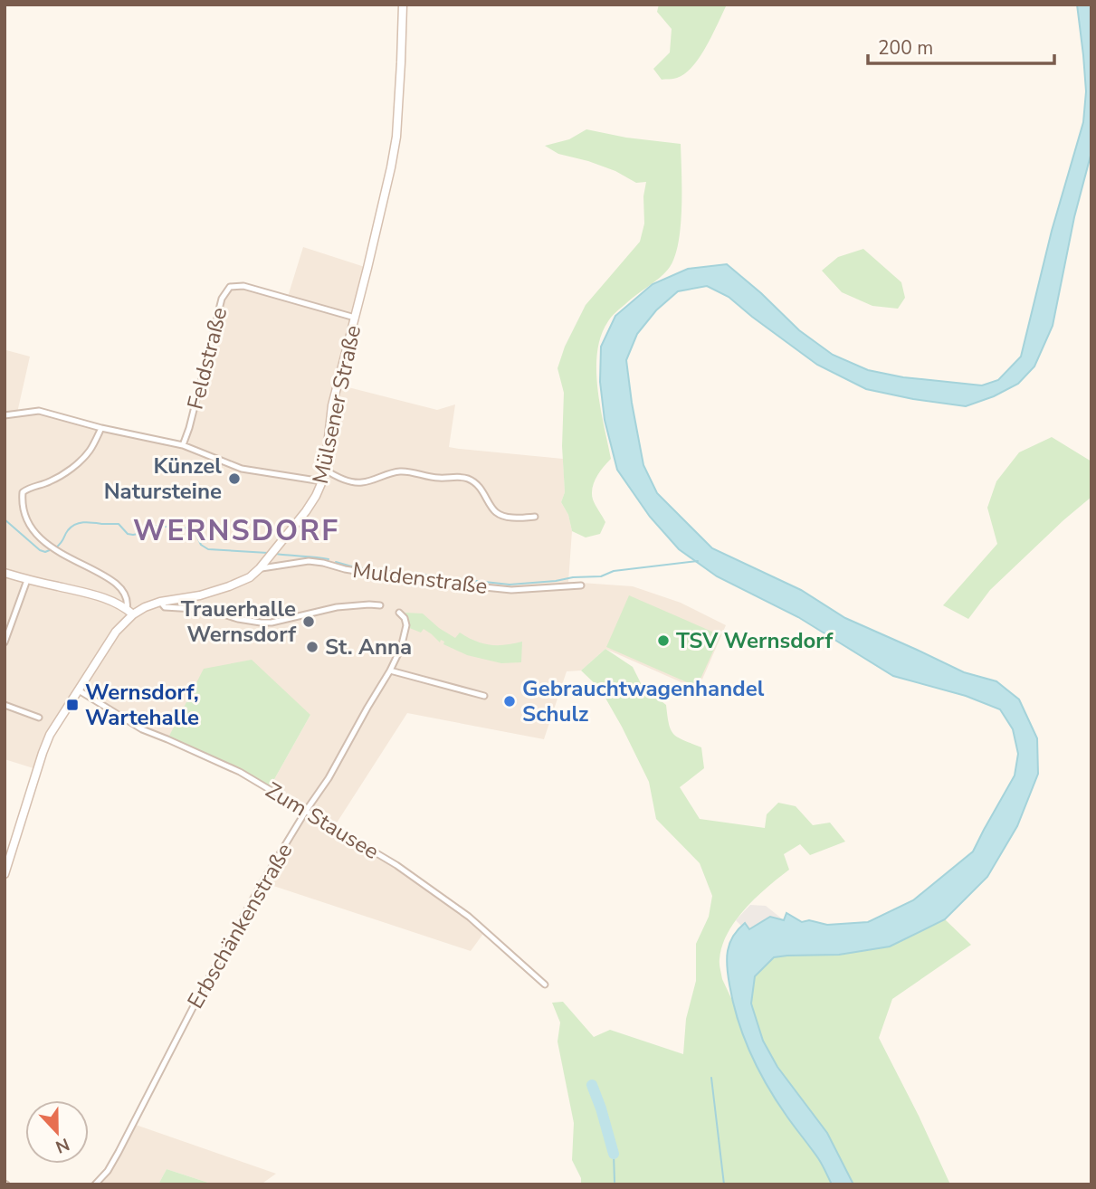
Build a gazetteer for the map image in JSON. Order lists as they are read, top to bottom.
{
  "streets": {
    "street": [
      "Feldstraße",
      "Mülsener Straße",
      "Muldenstraße",
      "Zum Stausee",
      "Erbschänkenstraße"
    ]
  },
  "crossings": [
    ["Feldstraße", "Mülsener Straße"],
    ["Mülsener Straße", "Muldenstraße"],
    ["Mülsener Straße", "Zum Stausee"],
    ["Zum Stausee", "Erbschänkenstraße"]
  ],
  "districts": ["WERNSDORF"],
  "places": {
    "other": [
      "Künzel Natursteine",
      "Trauerhalle Wernsdorf",
      "TSV Wernsdorf",
      "St. Anna",
      "Gebrauchtwagenhandel Schulz"
    ],
    "transit": ["Wernsdorf, Wartehalle"]
  },
  "scale_bar": "200 m",
  "north": "bottom"
}
